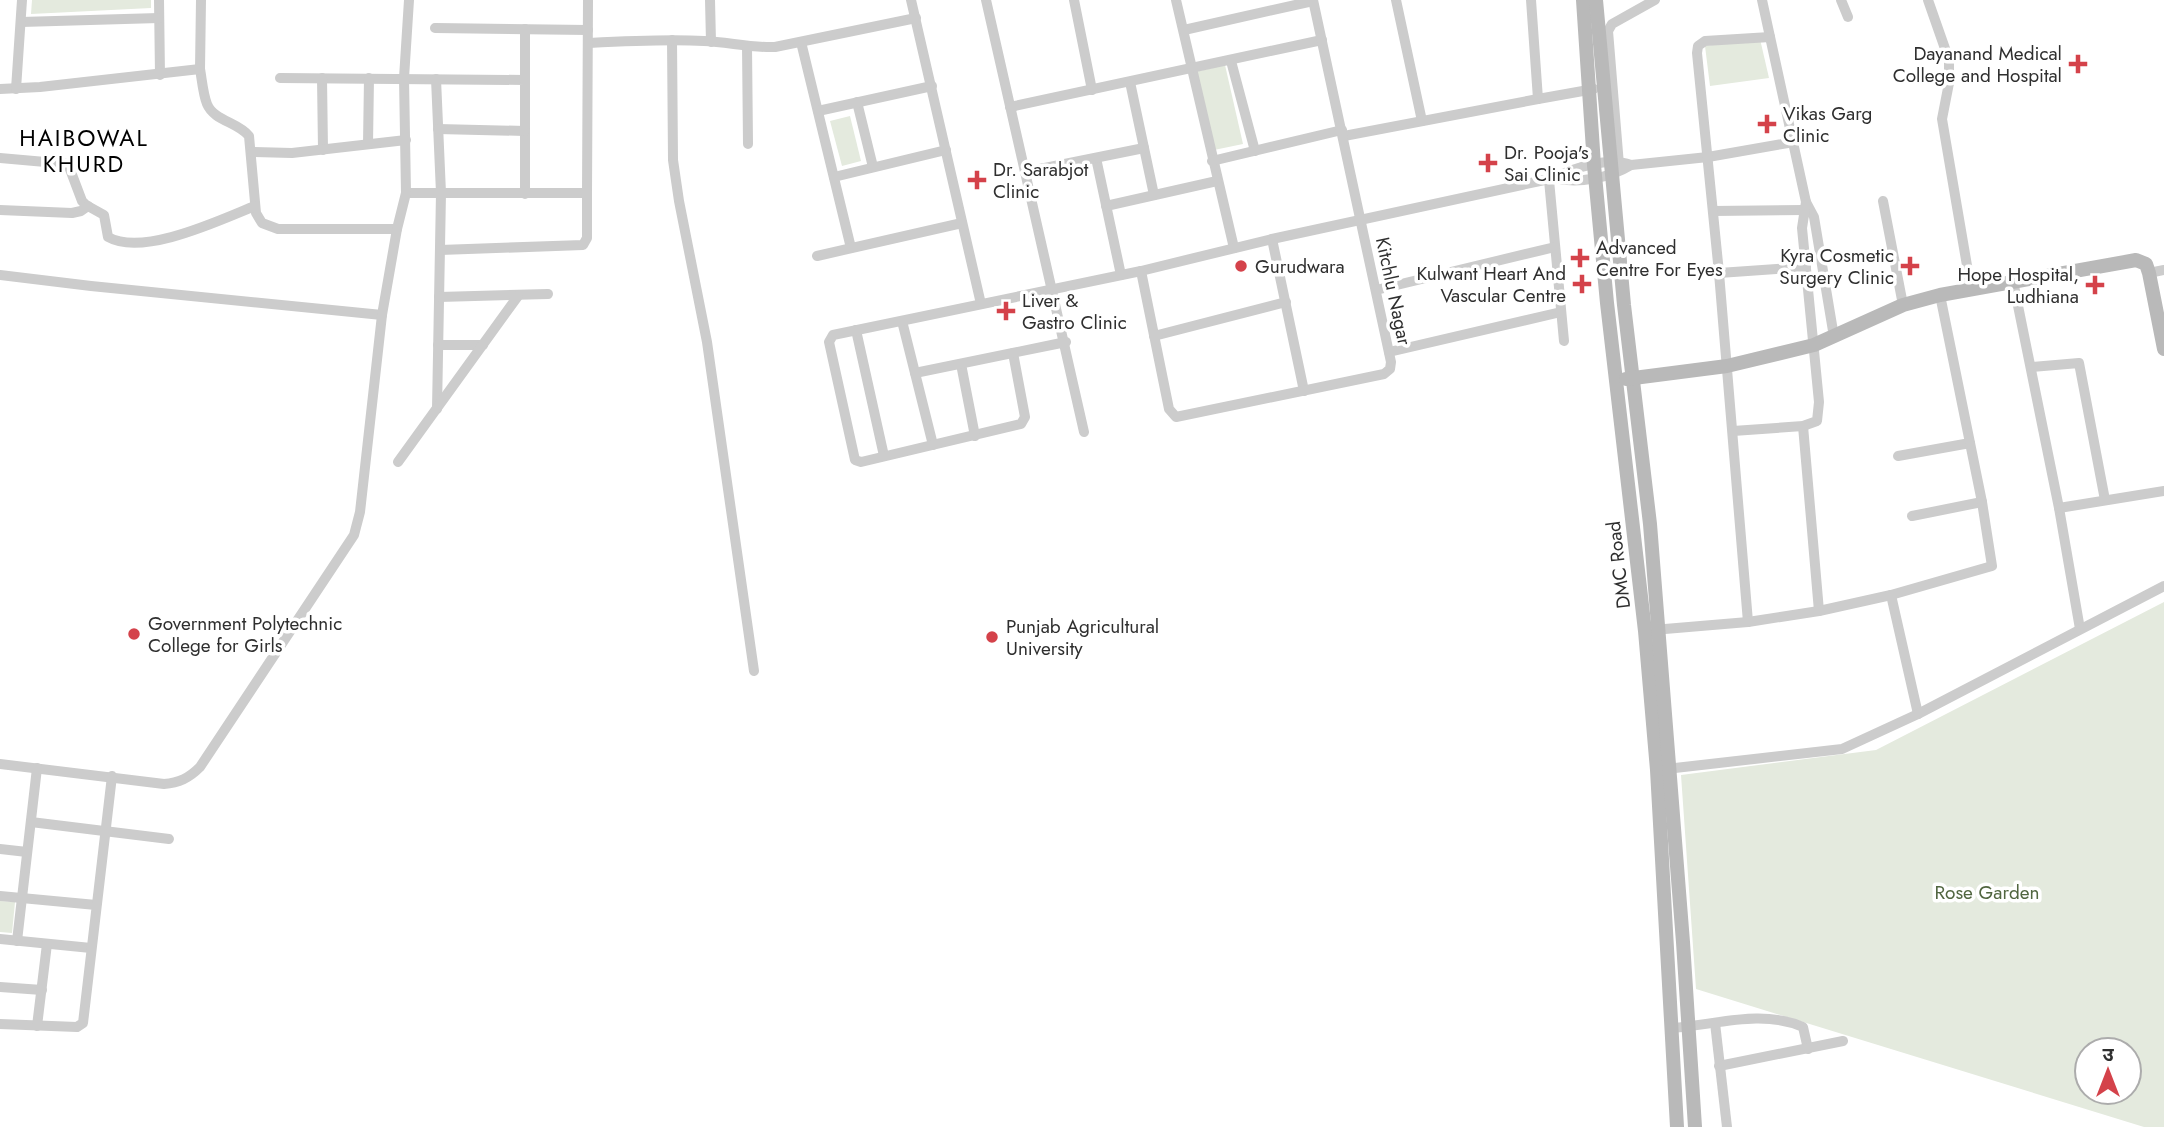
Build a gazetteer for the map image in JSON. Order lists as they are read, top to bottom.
{
  "streets": {
    "street": ["Kitchlu Nagar", "DMC Road"]
  },
  "districts": ["HAIBOWAL KHURD"],
  "parks": ["Rose Garden"],
  "places": {
    "health": [
      "Dayanand Medical College and Hospital",
      "Vikas Garg Clinic",
      "Dr. Pooja's Sai Clinic",
      "Dr. Sarabjot Clinic",
      "Advanced Centre For Eyes",
      "Kyra Cosmetic Surgery Clinic",
      "Kulwant Heart And Vascular Centre",
      "Hope Hospital, Ludhiana",
      "Liver & Gastro Clinic"
    ],
    "other": ["Gurudwara", "Government Polytechnic College for Girls", "Punjab Agricultural University"]
  },
  "north": "top"
}
